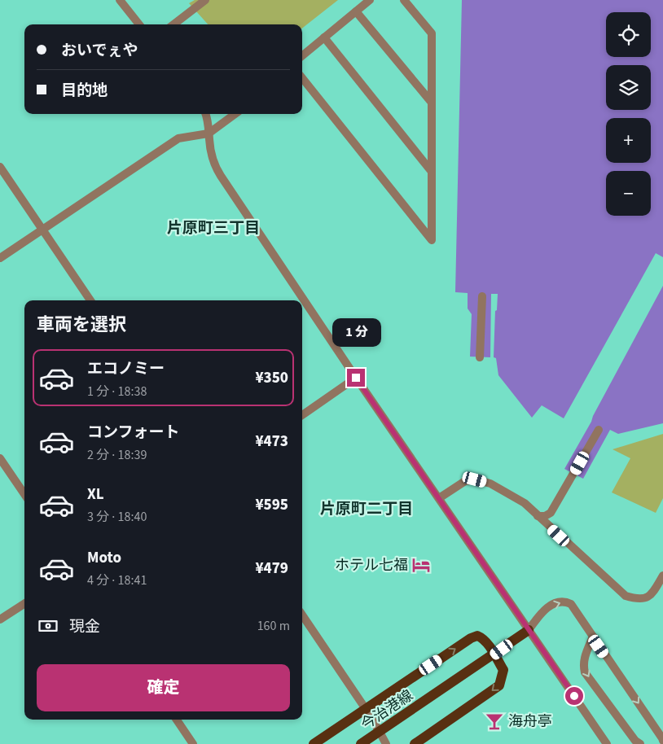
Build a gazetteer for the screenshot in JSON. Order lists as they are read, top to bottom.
{
  "streets": {
    "main road": ["今治港線"]
  },
  "districts": ["片原町三丁目", "片原町二丁目"],
  "places": {
    "hotel": ["ホテル七福"],
    "bar": ["海舟亭"]
  },
  "page": {
    "map_buttons": ["+", "−"],
    "banner": ["おいでぇや", "目的地"],
    "heading": "車両を選択",
    "bubble": "1 分",
    "list": [
      {
        "name": "エコノミー",
        "note": "1 分 · 18:38",
        "value": "¥350"
      },
      {
        "name": "コンフォート",
        "note": "2 分 · 18:39",
        "value": "¥473"
      },
      {
        "name": "XL",
        "note": "3 分 · 18:40",
        "value": "¥595"
      },
      {
        "name": "Moto",
        "note": "4 分 · 18:41",
        "value": "¥479"
      }
    ],
    "pay": ["現金", "160 m"],
    "buttons": "確定"
  }
}
